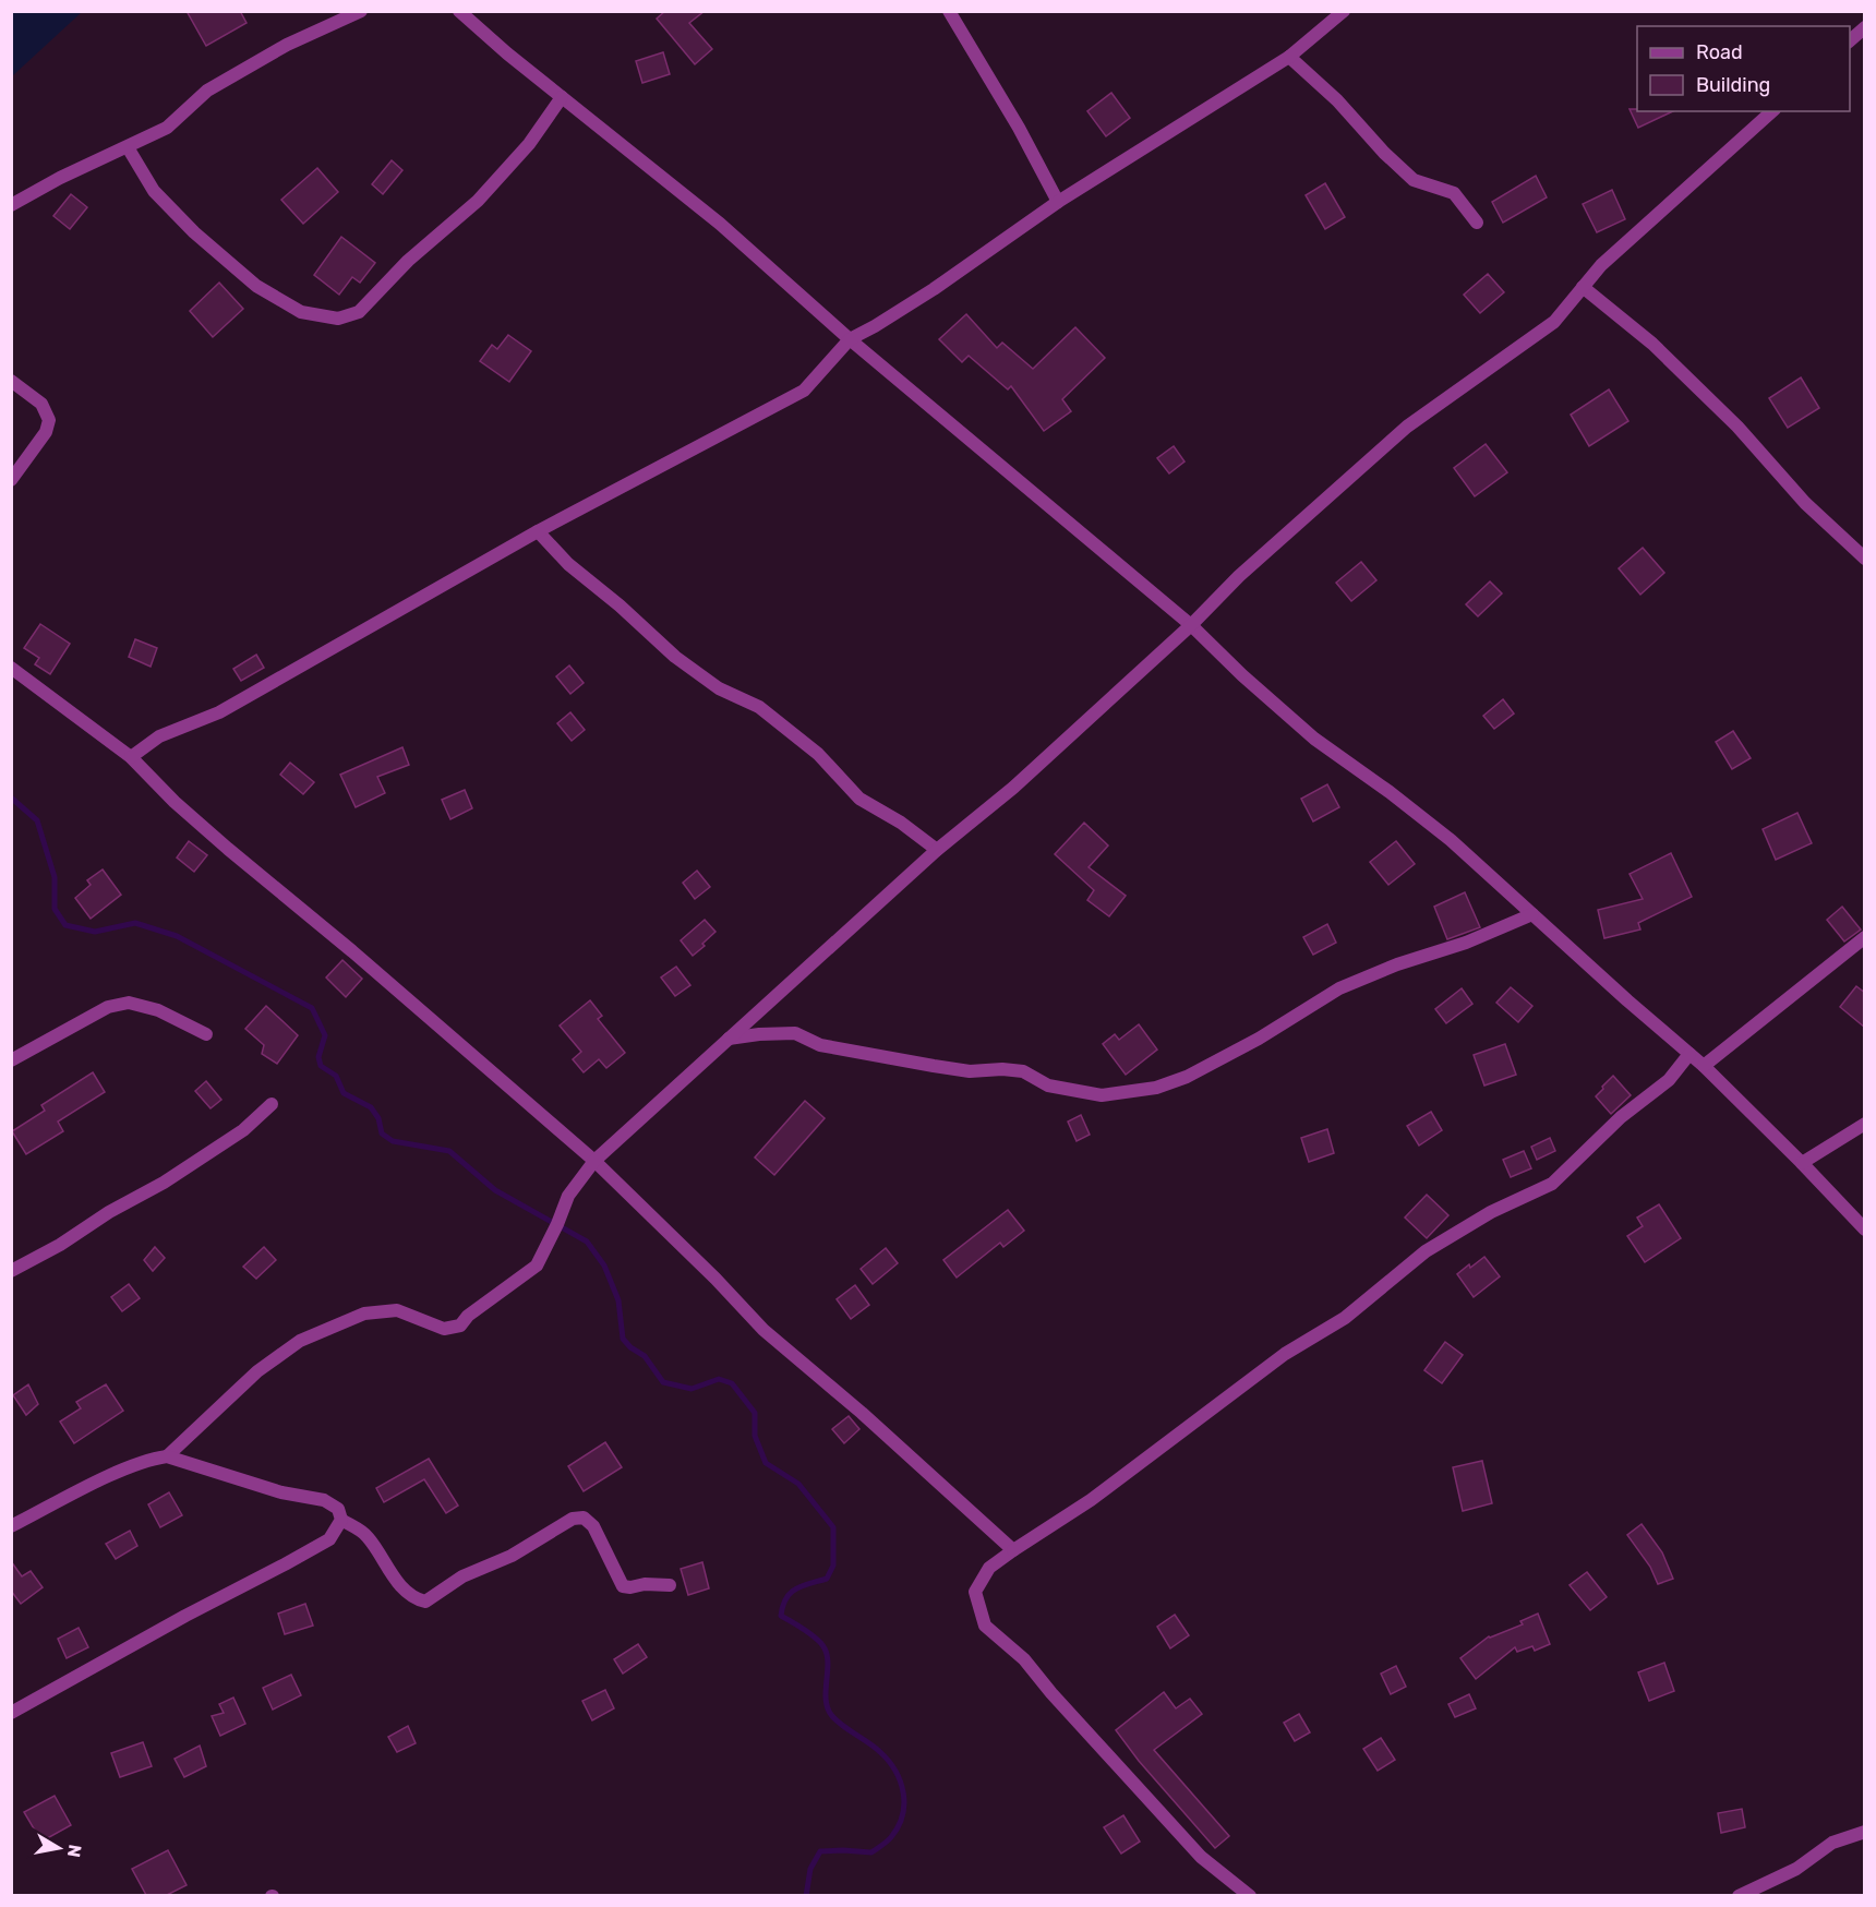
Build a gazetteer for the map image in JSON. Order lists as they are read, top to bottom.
{
  "legend": ["Road", "Building"],
  "north": "right"
}
